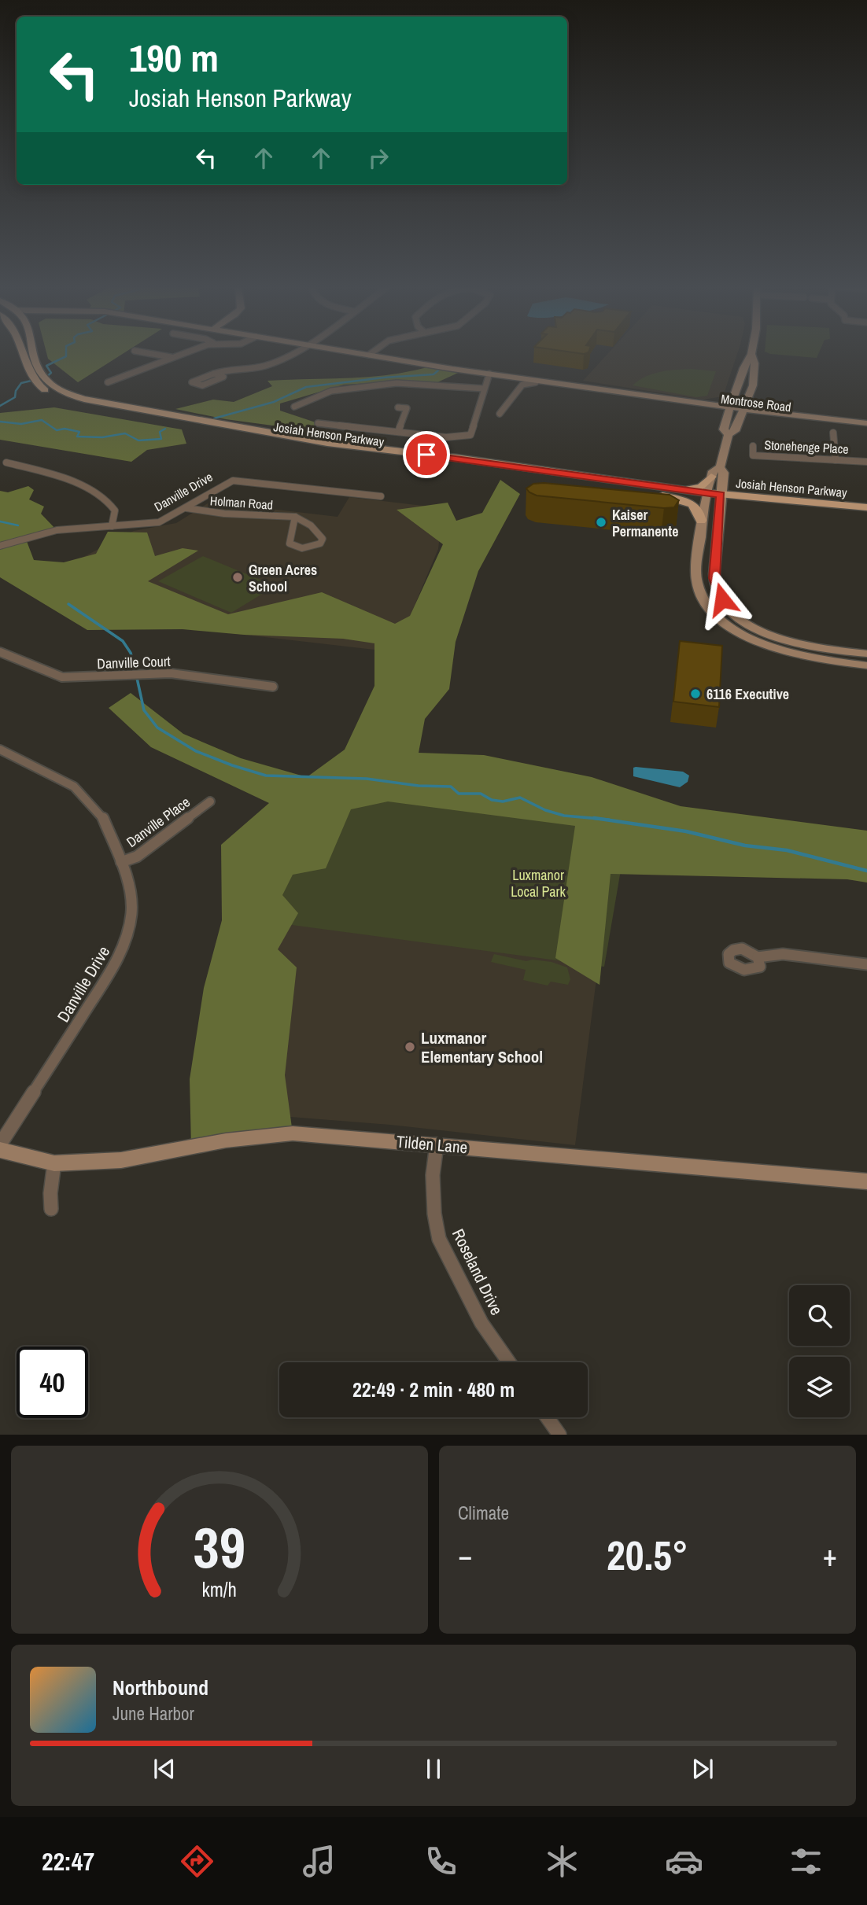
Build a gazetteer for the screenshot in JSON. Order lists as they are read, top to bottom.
{
  "streets": {
    "main road": ["Josiah Henson Parkway"],
    "street": [
      "Montrose Road",
      "Stonehenge Place",
      "Danville Drive",
      "Holman Road",
      "Danville Court",
      "Danville Place",
      "Tilden Lane",
      "Roseland Drive"
    ]
  },
  "crossings": [
    ["Danville Drive", "Holman Road"],
    ["Danville Drive", "Danville Place"],
    ["Tilden Lane", "Roseland Drive"]
  ],
  "parks": ["Luxmanor Local Park"],
  "places": [
    "Kaiser Permanente",
    "Green Acres School",
    "6116 Executive",
    "Luxmanor Elementary School"
  ],
  "page": {
    "turn": ["190 m", "Josiah Henson Parkway"],
    "limit": "40",
    "trip": "22:49 · 2 min · 480 m",
    "tile": "Climate",
    "heat": ["−", "20.5°", "+"],
    "song": ["Northbound", "June Harbor"],
    "tabs": "22:47",
    "gauge": ["39", "km/h"]
  }
}
